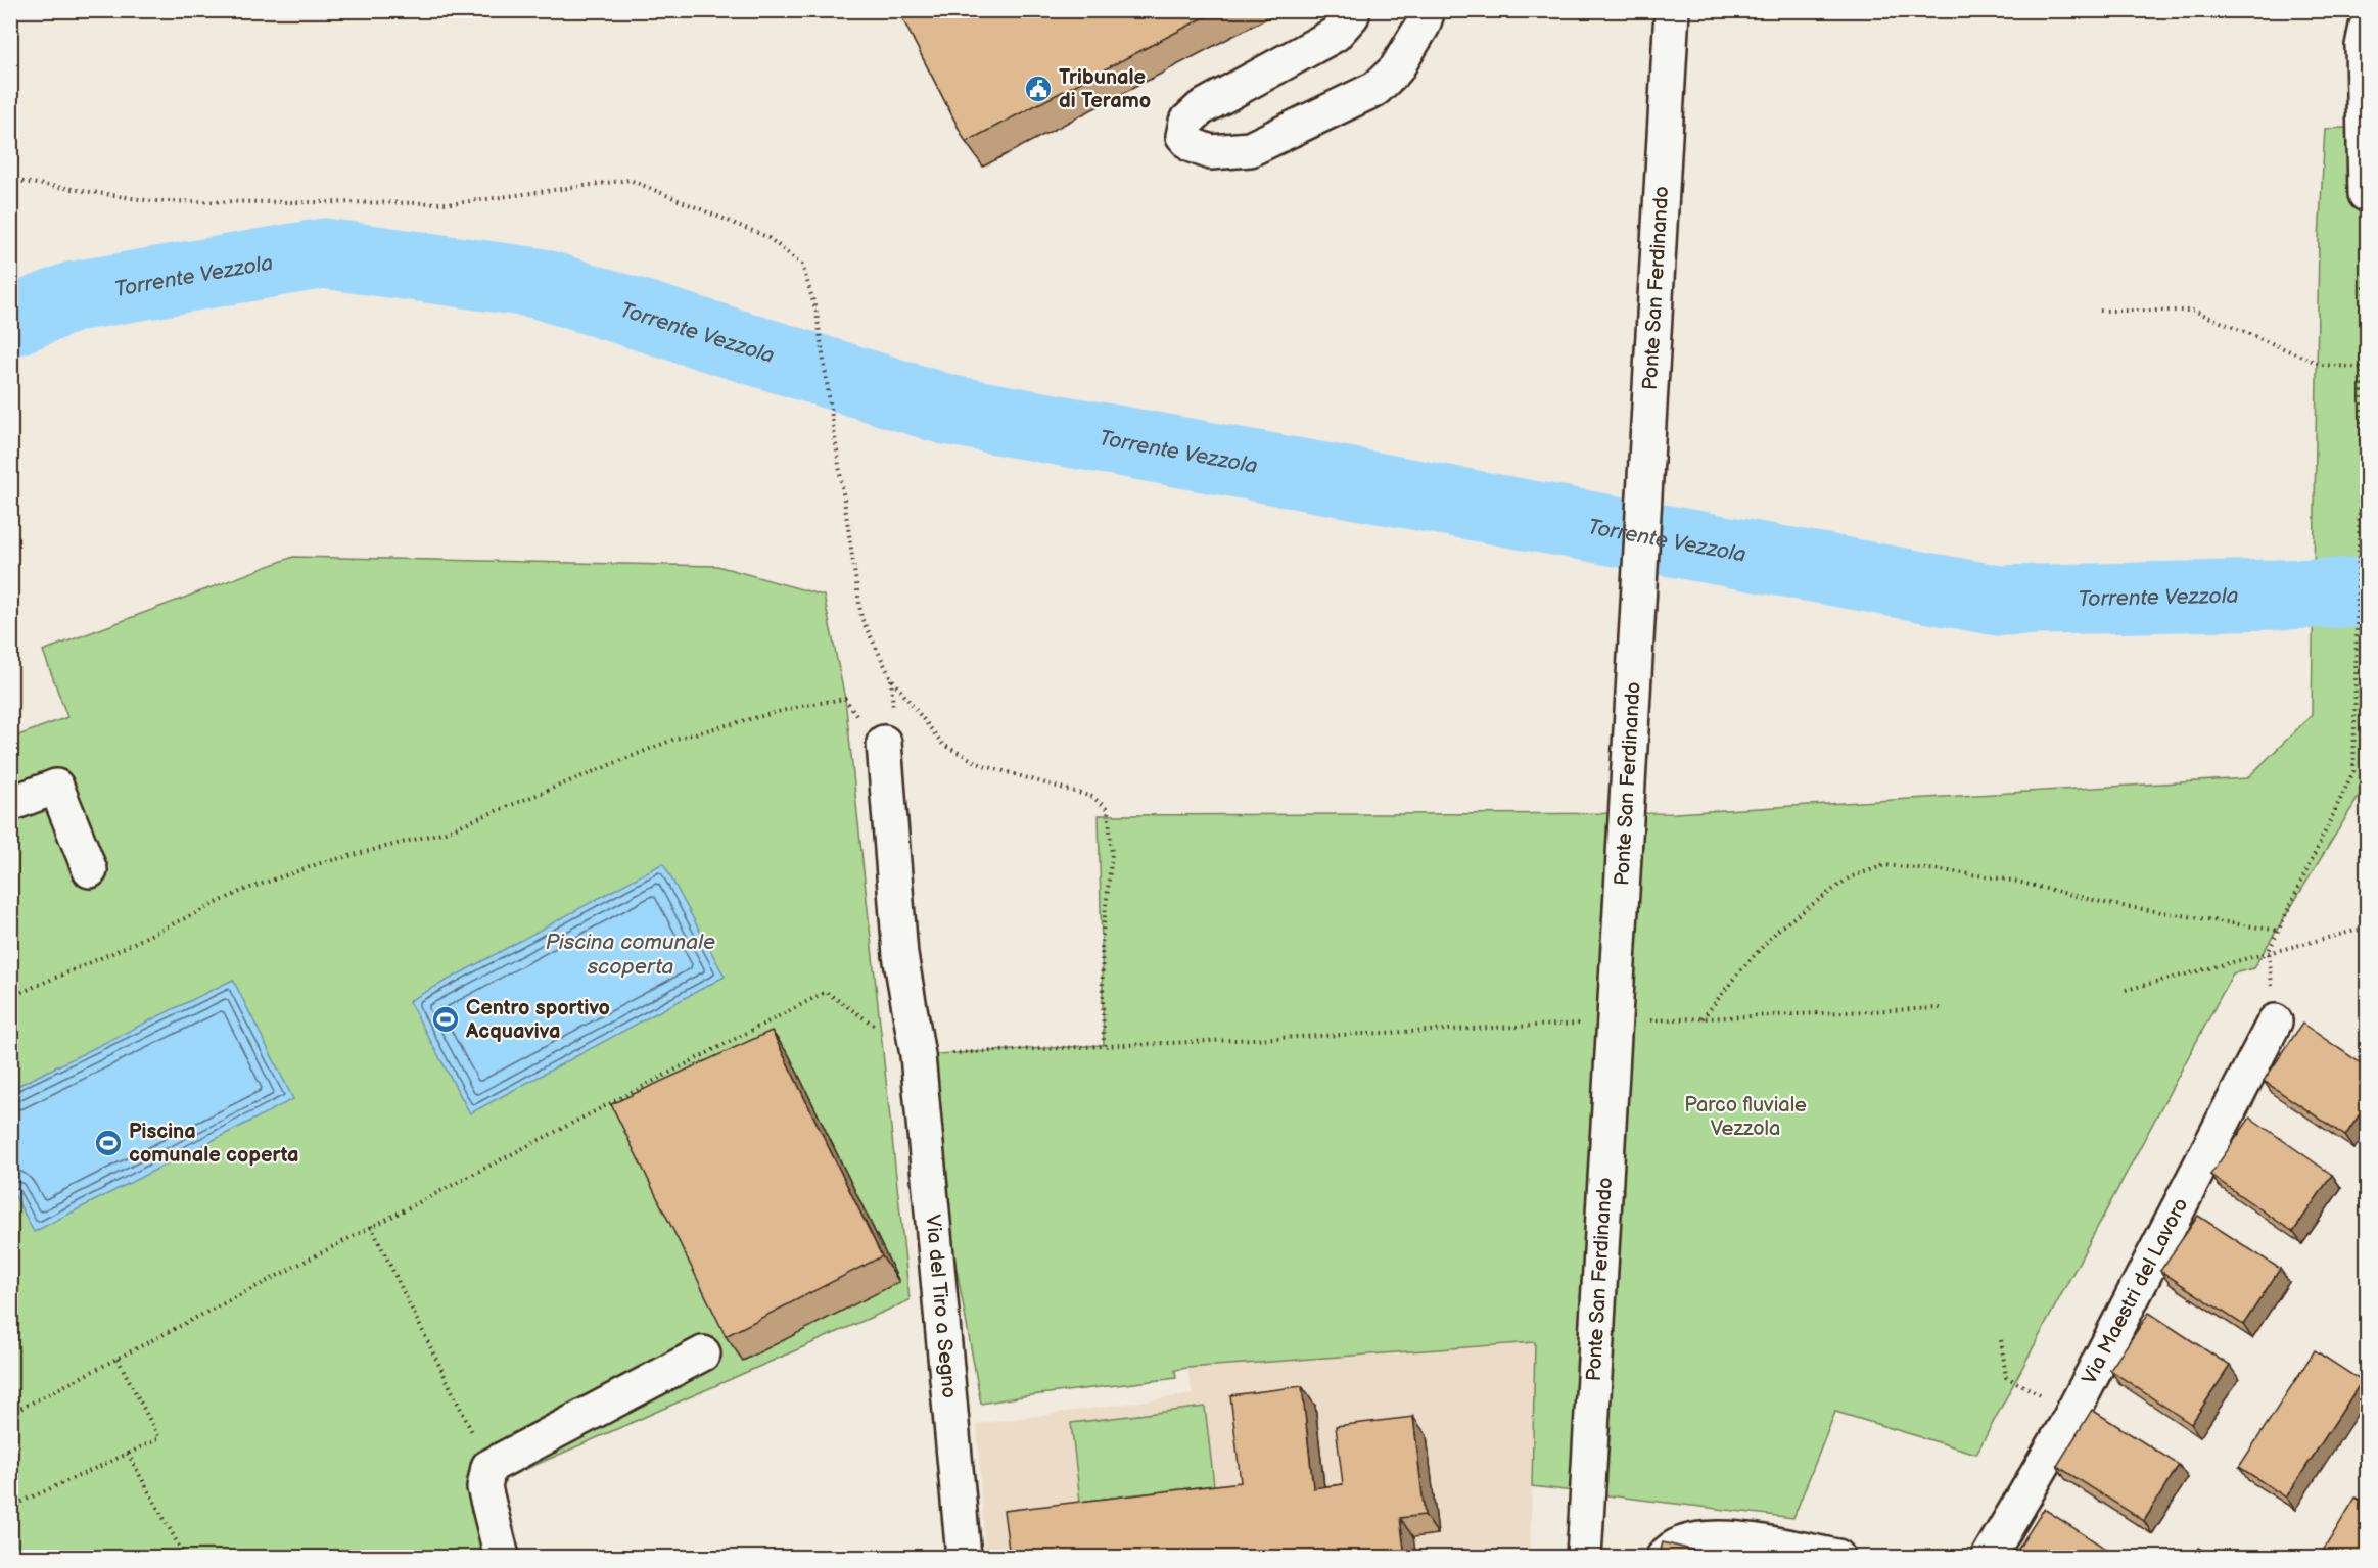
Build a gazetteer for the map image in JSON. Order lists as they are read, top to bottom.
{
  "streets": {
    "street": ["Ponte San Ferdinando", "Via Maestri del Lavoro", "Via del Tiro a Segno"]
  },
  "water": ["Torrente Vezzola", "Piscina comunale scoperta"],
  "parks": ["Parco fluviale Vezzola"],
  "places": {
    "public building": ["Tribunale di Teramo"],
    "sports": ["Centro sportivo Acquaviva", "Piscina comunale coperta"]
  }
}
